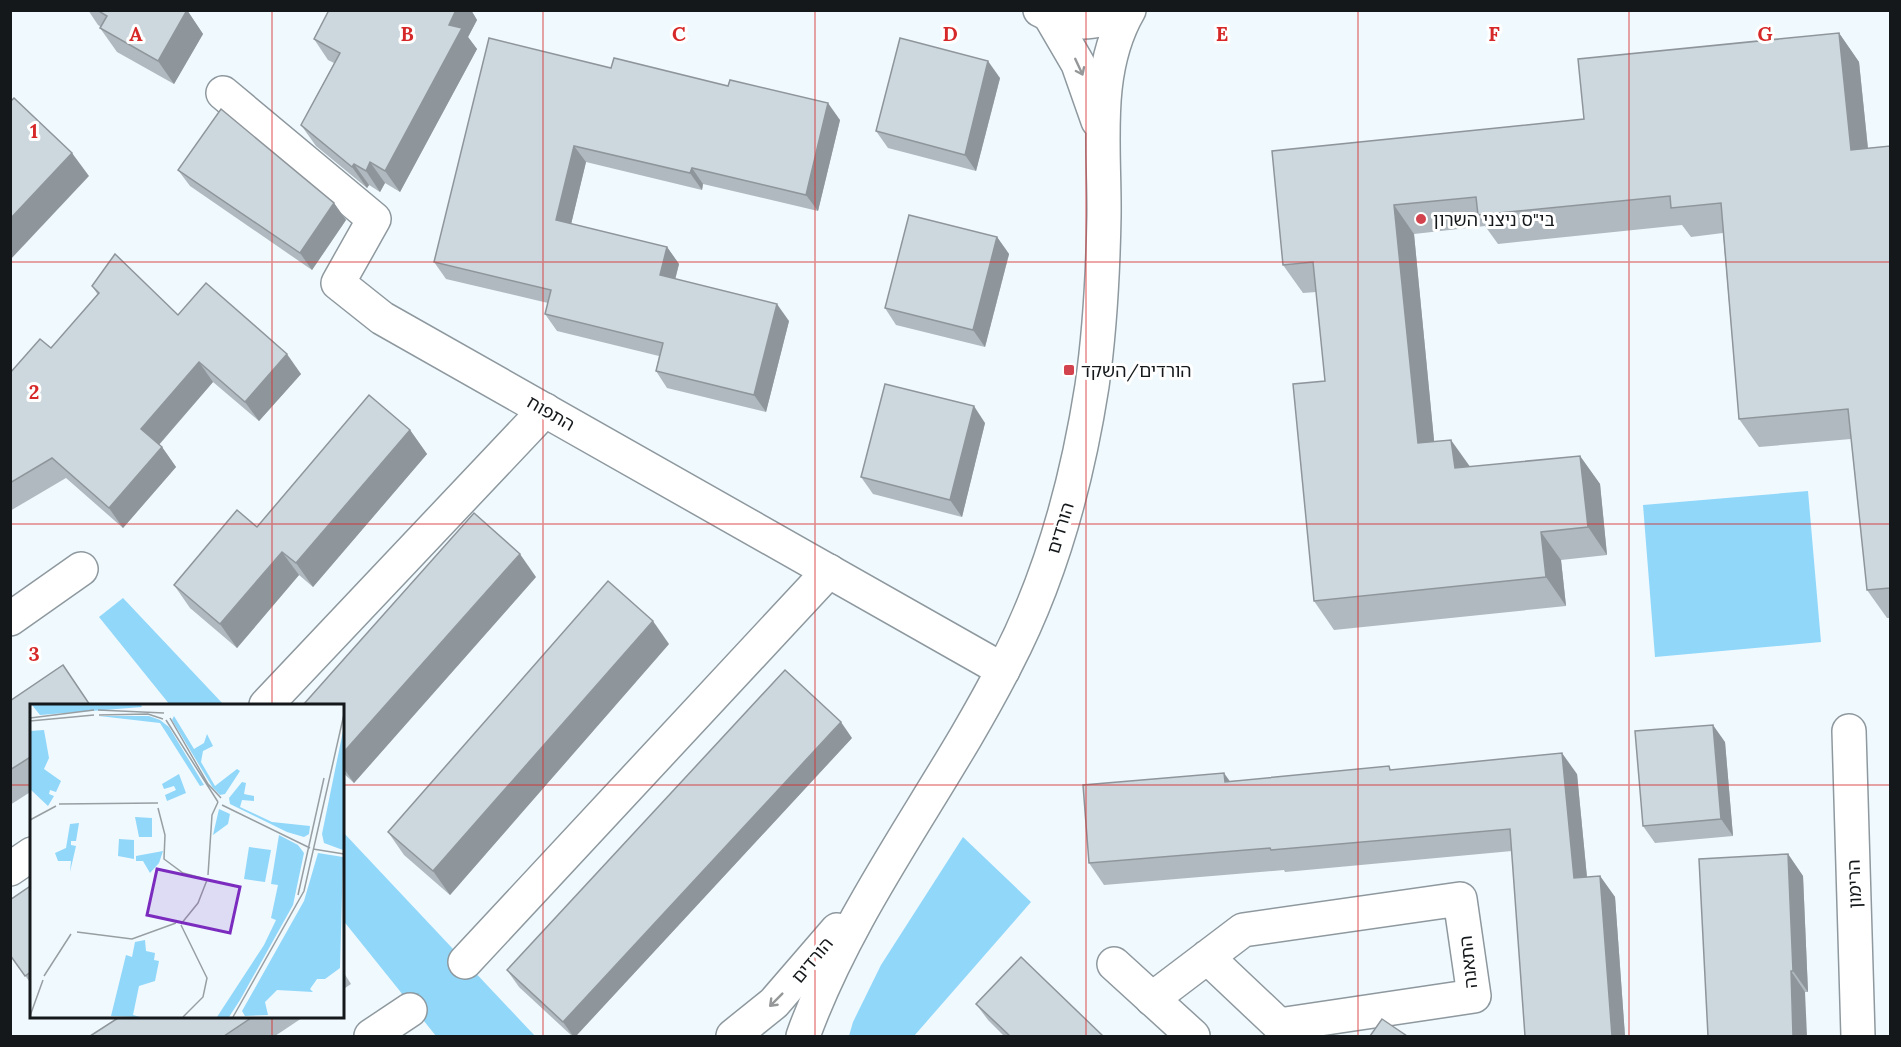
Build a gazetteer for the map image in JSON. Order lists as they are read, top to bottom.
{
  "streets": {
    "street": [
      "התפוח",
      "הורדים",
      "הרימון",
      "התאנה"
    ]
  },
  "crossings": [
    ["התפוח", "הורדים"]
  ],
  "places": {
    "other": ["בי\"ס ניצני השרון"],
    "transit": ["הורדים/השקד"]
  },
  "grid": {
    "columns": [
      "A",
      "B",
      "C",
      "D",
      "E",
      "F",
      "G"
    ],
    "rows": ["1", "2", "3"]
  }
}
